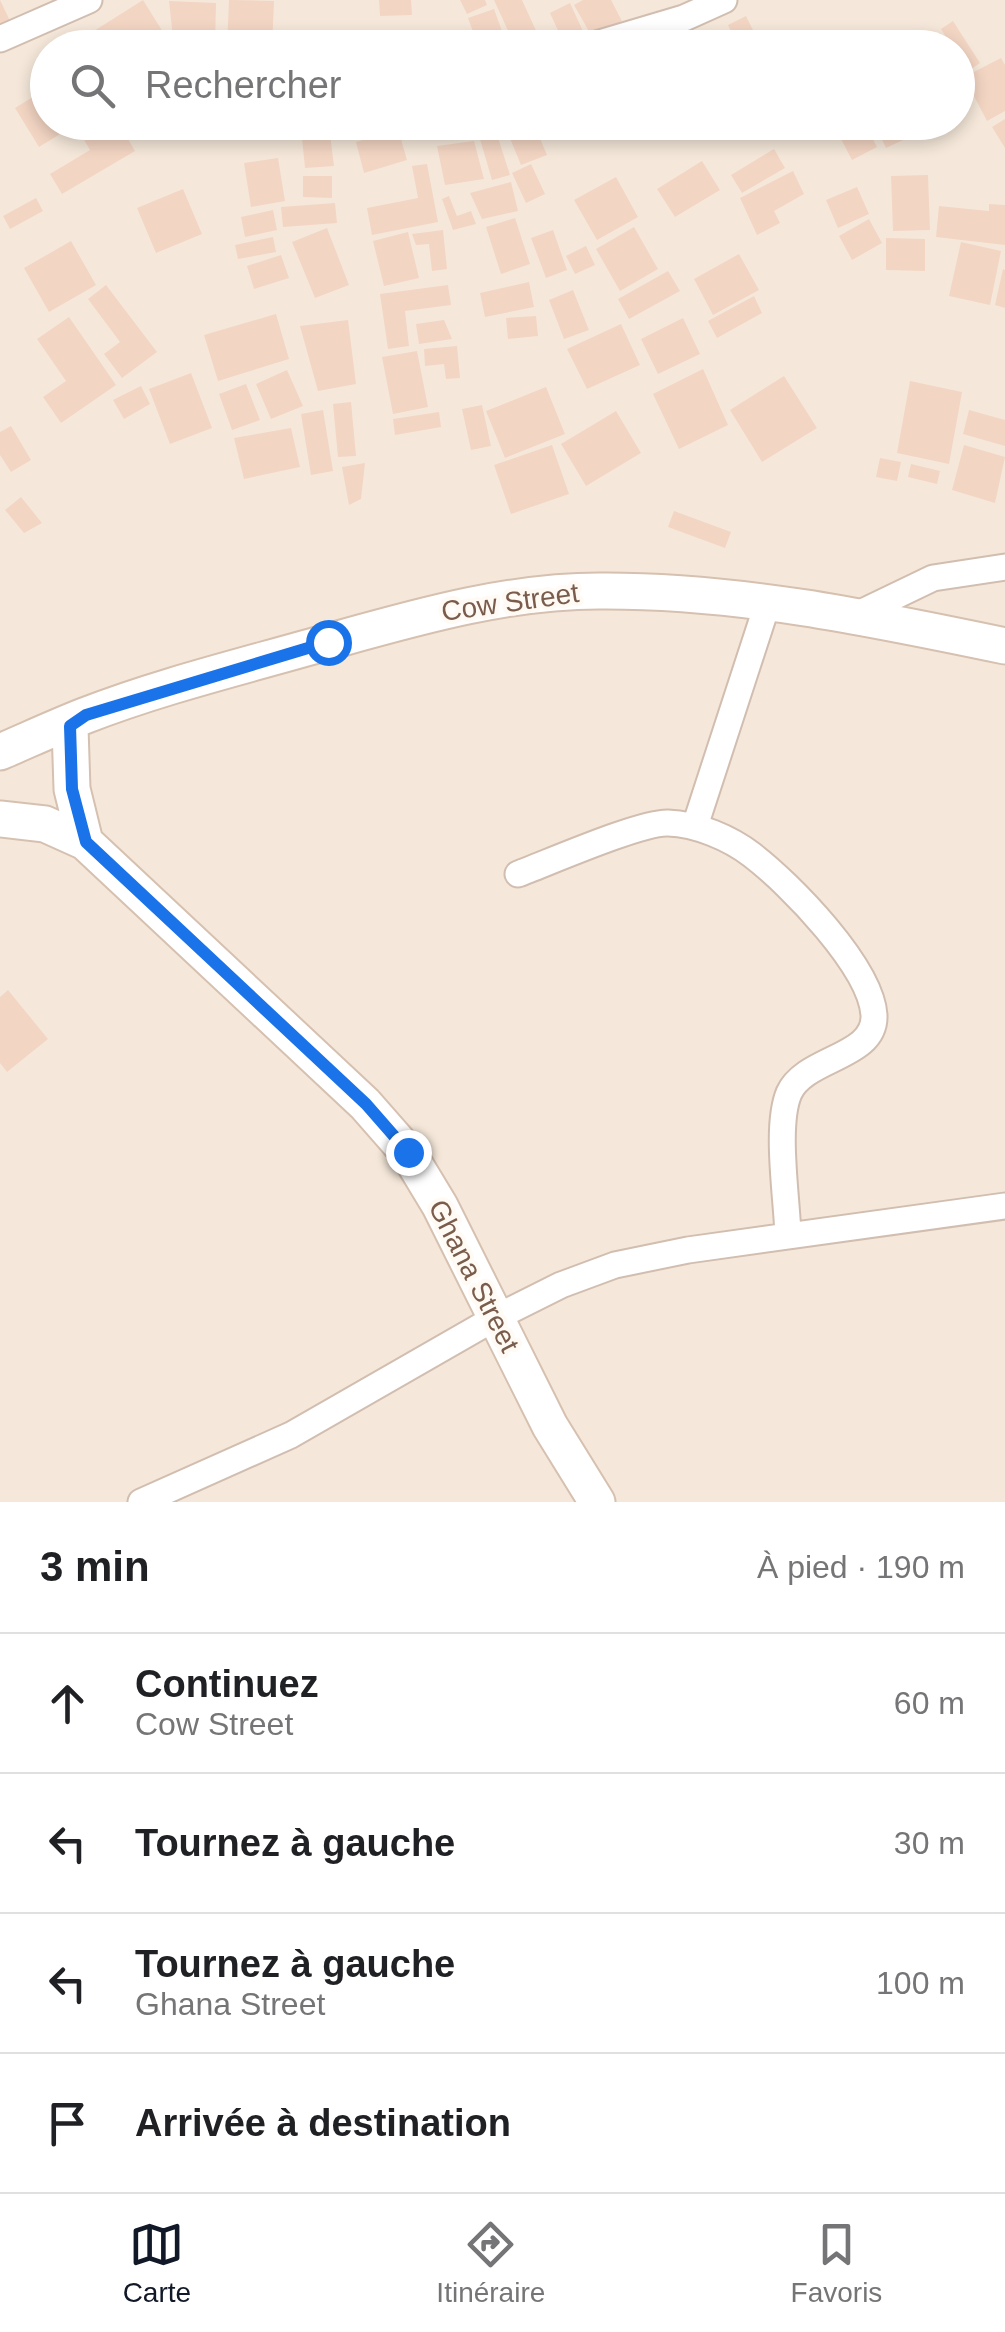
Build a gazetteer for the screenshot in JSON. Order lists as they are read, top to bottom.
{
  "streets": {
    "street": ["Cow Street", "Ghana Street"]
  },
  "page": {
    "search": "Rechercher",
    "heading": ["3 min", "À pied · 190 m"],
    "list": [
      ["Continuez", "Cow Street", "60 m"],
      ["Tournez à gauche", "30 m"],
      ["Tournez à gauche", "Ghana Street", "100 m"],
      "Arrivée à destination"
    ],
    "nav": ["Carte", "Itinéraire", "Favoris"]
  }
}
